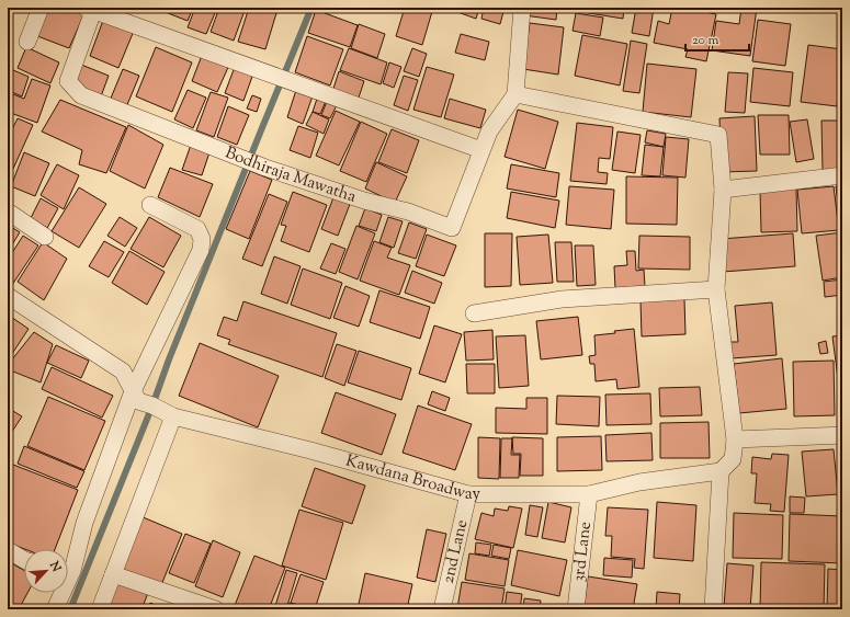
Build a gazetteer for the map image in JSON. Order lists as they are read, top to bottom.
{
  "streets": {
    "street": [
      "Bodhiraja Mawatha",
      "Kawdana Broadway",
      "3rd Lane",
      "2nd Lane"
    ]
  },
  "crossings": [
    ["Kawdana Broadway", "3rd Lane"],
    ["Kawdana Broadway", "2nd Lane"]
  ],
  "scale_bar": "20 m",
  "north": "top right"
}
